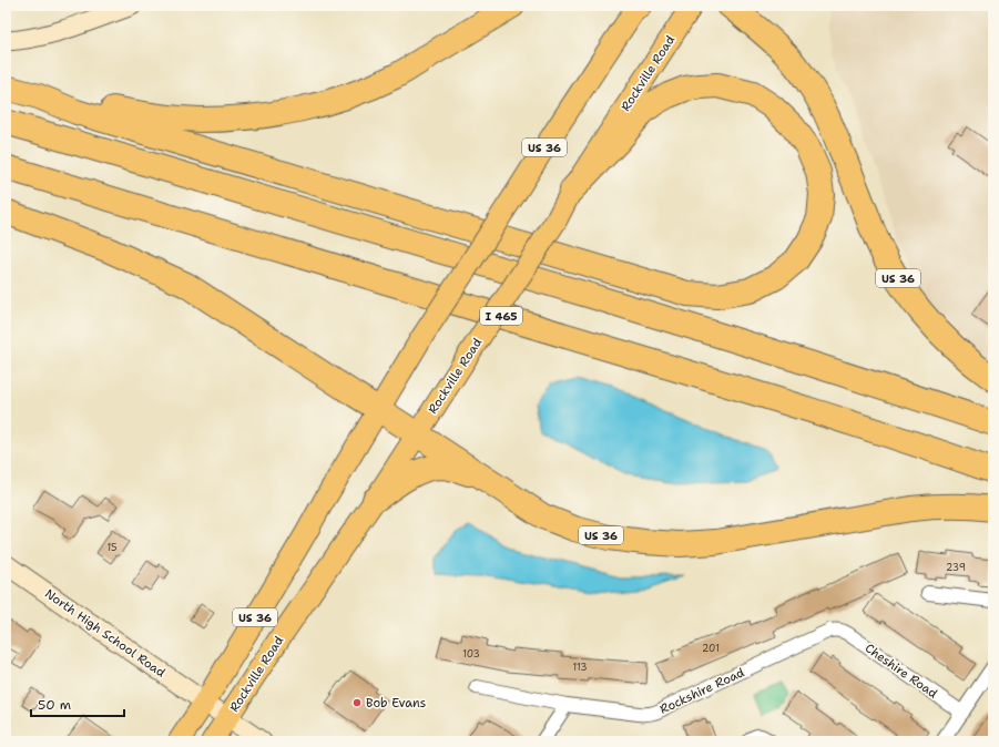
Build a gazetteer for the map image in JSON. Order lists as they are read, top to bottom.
{
  "streets": {
    "highway": ["US 36", "I 465"],
    "main road": ["Rockville Road"],
    "street": ["North High School Road", "Cheshire Road", "Rockshire Road"]
  },
  "crossings": [
    ["Rockville Road", "US 36"],
    ["Rockville Road", "North High School Road"],
    ["US 36", "North High School Road"],
    ["Cheshire Road", "Rockshire Road"]
  ],
  "places": ["Bob Evans"],
  "house_numbers": [
    "15",
    "239",
    "201",
    "103",
    "113"
  ],
  "scale_bar": "50 m"
}
